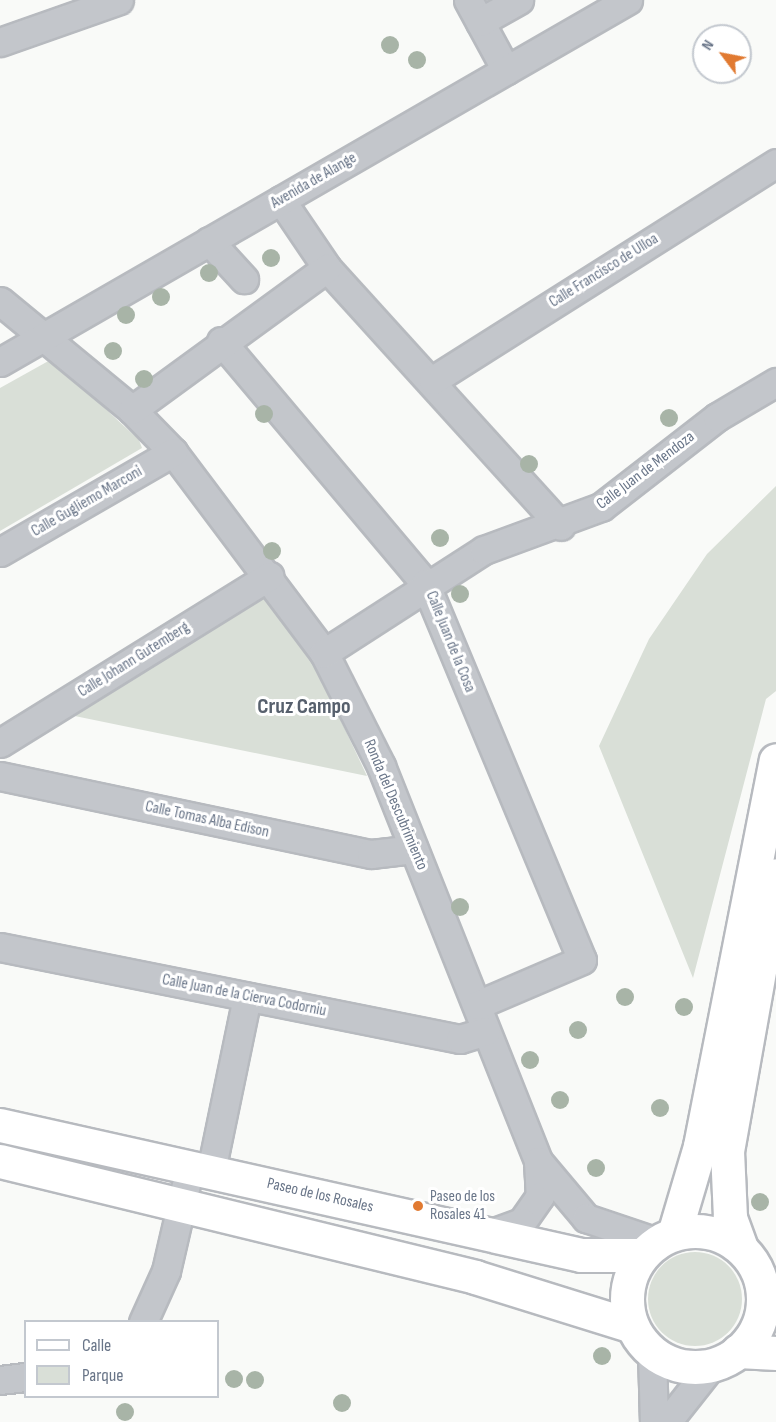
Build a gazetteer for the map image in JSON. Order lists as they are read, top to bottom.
{
  "streets": {
    "main road": ["Paseo de los Rosales"],
    "street": [
      "Avenida de Alange",
      "Calle Francisco de Ulloa",
      "Calle Juan de Mendoza",
      "Calle Gugliemo Marconi",
      "Calle Juan de la Cosa",
      "Calle Johann Gutemberg",
      "Ronda del Descubrimiento",
      "Calle Tomas Alba Edison",
      "Calle Juan de la Cierva Codorniu"
    ]
  },
  "crossings": [
    ["Avenida de Alange", "Ronda del Descubrimiento"],
    ["Calle Juan de Mendoza", "Calle Juan de la Cosa"],
    ["Calle Juan de Mendoza", "Ronda del Descubrimiento"],
    ["Calle Gugliemo Marconi", "Ronda del Descubrimiento"],
    ["Calle Juan de la Cosa", "Ronda del Descubrimiento"],
    ["Calle Johann Gutemberg", "Ronda del Descubrimiento"],
    ["Ronda del Descubrimiento", "Calle Tomas Alba Edison"],
    ["Ronda del Descubrimiento", "Calle Juan de la Cierva Codorniu"],
    ["Ronda del Descubrimiento", "Paseo de los Rosales"]
  ],
  "districts": ["Cruz Campo"],
  "places": ["Paseo de los Rosales 41"],
  "legend": ["Calle", "Parque"],
  "north": "top left"
}
